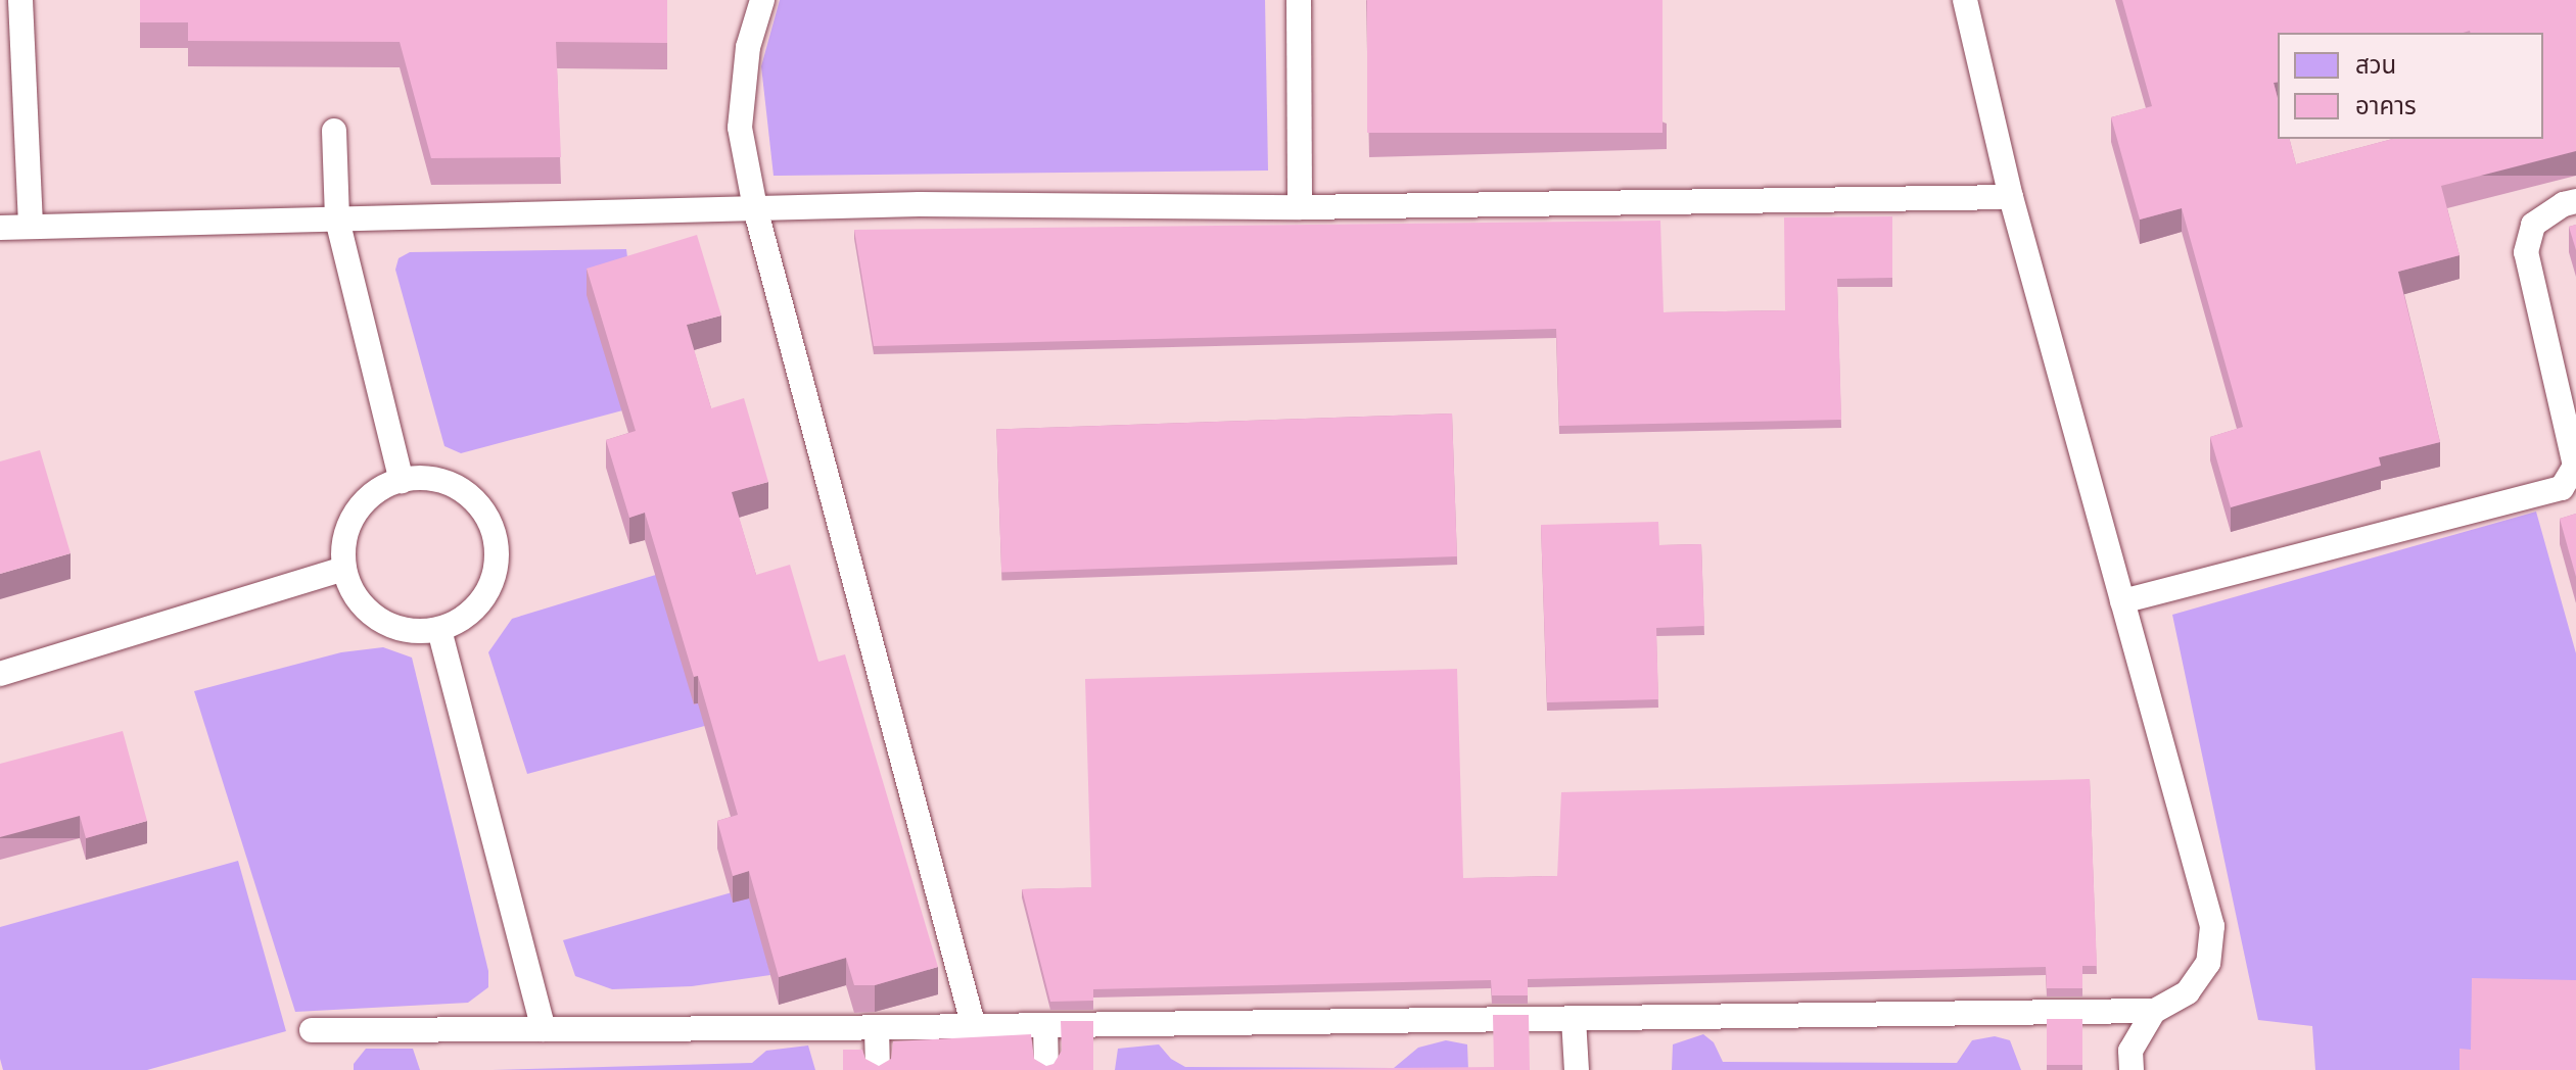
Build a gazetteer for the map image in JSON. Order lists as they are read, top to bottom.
{
  "legend": ["สวน", "อาคาร"]
}
